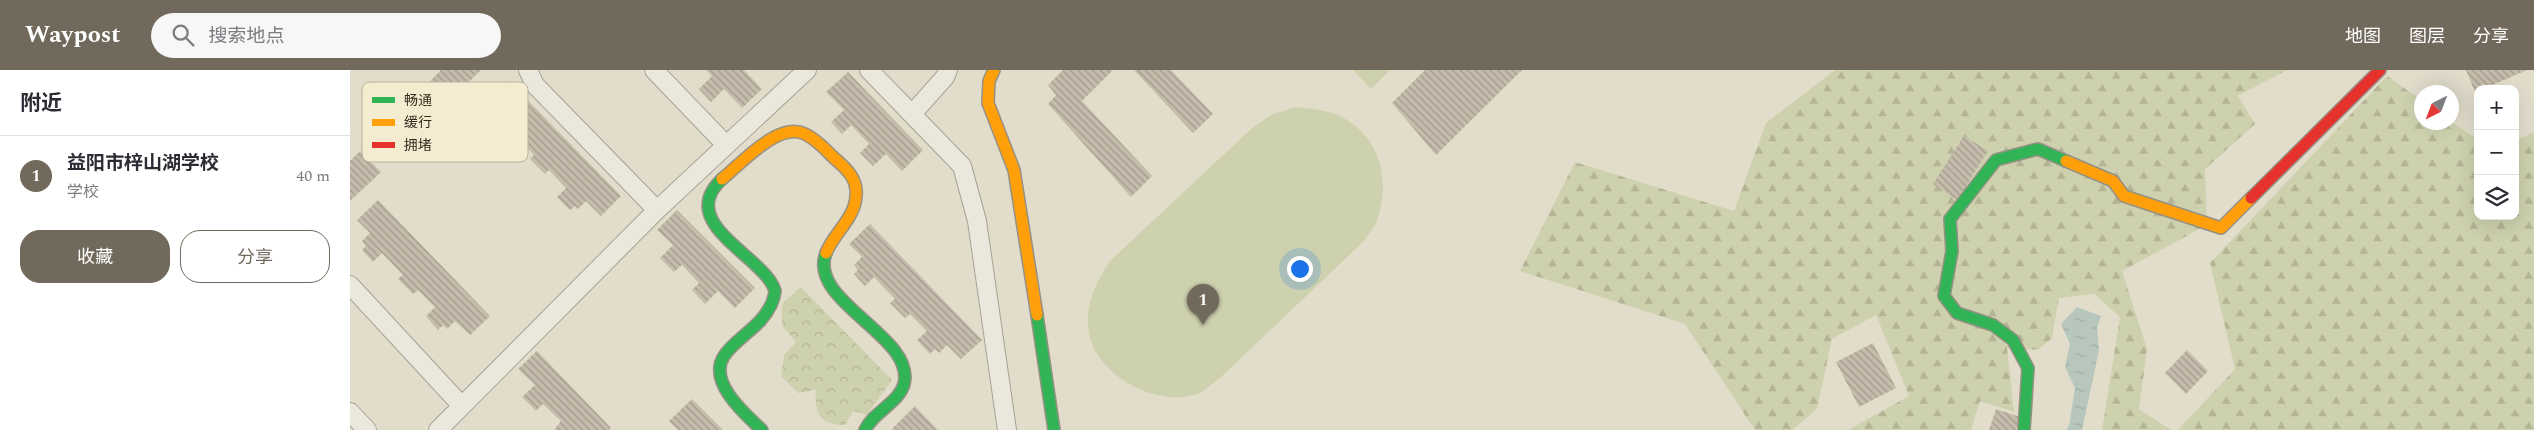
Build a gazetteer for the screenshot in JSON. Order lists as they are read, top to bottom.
{
  "legend": ["畅通", "缓行", "拥堵"],
  "north": "bottom left",
  "page": {
    "header": "Waypost",
    "search": "搜索地点",
    "nav": ["地图", "图层", "分享"],
    "heading": "附近",
    "map_buttons": ["+", "−"],
    "list": [
      {
        "mark": "1",
        "name": "益阳市梓山湖学校",
        "note": "学校",
        "value": "40 m"
      }
    ],
    "buttons": ["收藏", "分享"],
    "pins": "1"
  }
}
